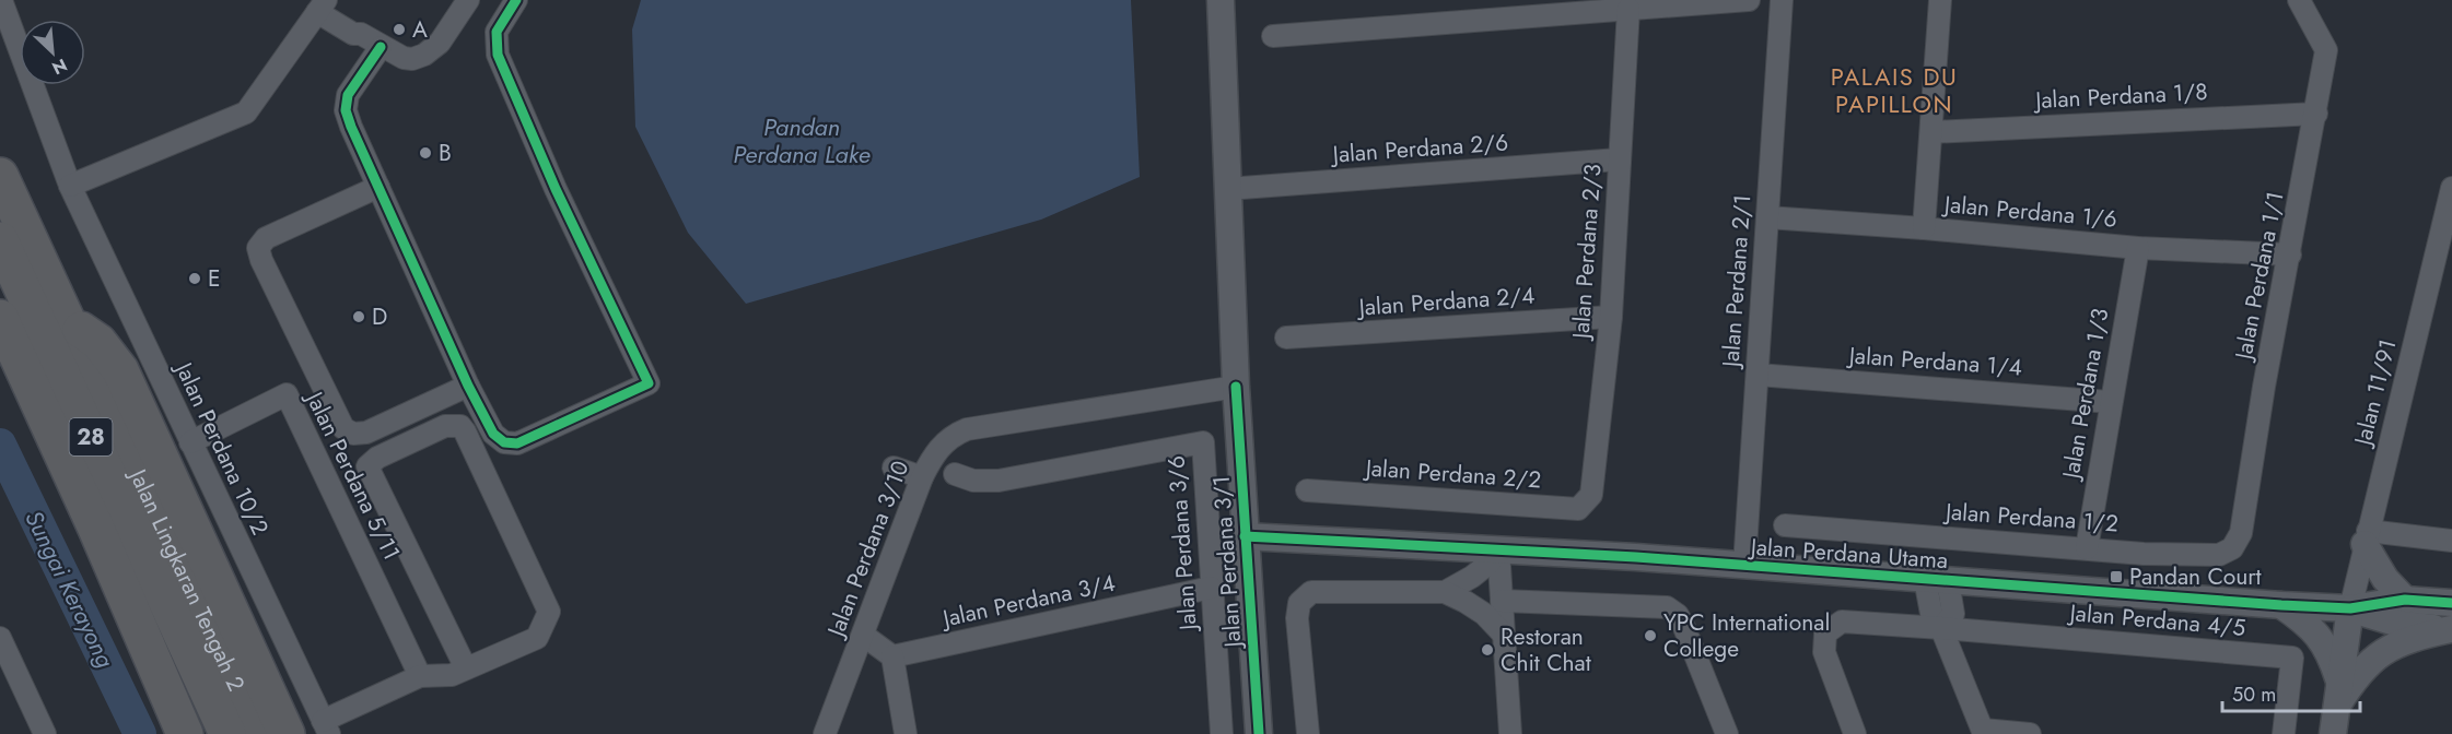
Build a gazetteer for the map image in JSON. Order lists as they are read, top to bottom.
{
  "streets": {
    "highway": ["28", "Jalan Lingkaran Tengah 2"],
    "street": [
      "Jalan Perdana 1/8",
      "Jalan Perdana 2/6",
      "Jalan Perdana 1/6",
      "Jalan Perdana 2/3",
      "Jalan Perdana 1/1",
      "Jalan Perdana 2/1",
      "Jalan Perdana 2/4",
      "Jalan Perdana 1/4",
      "Jalan 11/91",
      "Jalan Perdana 1/3",
      "Jalan Perdana 10/2",
      "Jalan Perdana 2/2",
      "Jalan Perdana 5/11",
      "Jalan Perdana 1/2",
      "Jalan Perdana 3/6",
      "Jalan Perdana 3/10",
      "Jalan Perdana Utama",
      "Jalan Perdana 3/1",
      "Jalan Perdana 3/4",
      "Jalan Perdana 4/5"
    ]
  },
  "crossings": [
    ["Jalan Perdana 1/8", "Jalan Perdana 1/1"],
    ["Jalan Perdana 2/6", "Jalan Perdana 2/3"],
    ["Jalan Perdana 2/6", "Jalan Perdana 3/1"],
    ["Jalan Perdana 1/6", "Jalan Perdana 1/1"],
    ["Jalan Perdana 1/6", "Jalan Perdana 2/1"],
    ["Jalan Perdana 1/6", "Jalan Perdana 1/3"],
    ["Jalan Perdana 2/3", "Jalan Perdana 2/4"],
    ["Jalan Perdana 2/3", "Jalan Perdana 2/2"],
    ["Jalan Perdana 1/1", "Jalan Perdana 1/2"],
    ["Jalan Perdana 2/1", "Jalan Perdana 1/4"],
    ["Jalan Perdana 2/1", "Jalan Perdana Utama"],
    ["Jalan Perdana 1/4", "Jalan Perdana 1/3"],
    ["Jalan 11/91", "Jalan Perdana Utama"],
    ["Jalan Perdana 1/3", "Jalan Perdana 1/2"],
    ["Jalan Perdana 10/2", "Jalan Perdana 5/11"],
    ["Jalan Perdana 3/6", "Jalan Perdana 3/4"],
    ["Jalan Perdana 3/10", "Jalan Perdana 3/1"],
    ["Jalan Perdana Utama", "Jalan Perdana 3/1"]
  ],
  "districts": ["PALAIS DU PAPILLON"],
  "water": ["Pandan Perdana Lake", "Sungai Kerayong"],
  "places": {
    "other": [
      "A",
      "B",
      "E",
      "D",
      "YPC International College",
      "Restoran Chit Chat"
    ],
    "transit": ["Pandan Court"]
  },
  "scale_bar": "50 m",
  "north": "bottom right"
}
